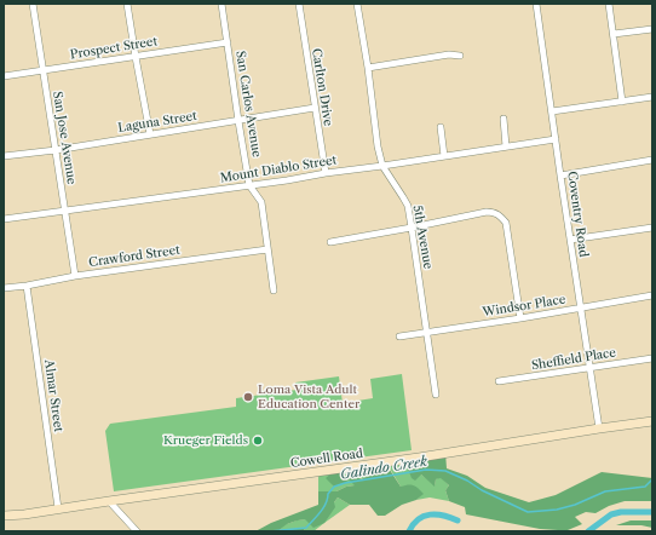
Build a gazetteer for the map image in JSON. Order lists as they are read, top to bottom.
{
  "streets": {
    "street": [
      "Prospect Street",
      "Carlton Drive",
      "San Carlos Avenue",
      "Laguna Street",
      "San Jose Avenue",
      "Mount Diablo Street",
      "Coventry Road",
      "5th Avenue",
      "Crawford Street",
      "Windsor Place",
      "Sheffield Place",
      "Almar Street",
      "Cowell Road"
    ]
  },
  "crossings": [
    ["Prospect Street", "San Carlos Avenue"],
    ["Prospect Street", "San Jose Avenue"],
    ["Carlton Drive", "Laguna Street"],
    ["Carlton Drive", "Mount Diablo Street"],
    ["San Carlos Avenue", "Laguna Street"],
    ["San Carlos Avenue", "Mount Diablo Street"],
    ["San Carlos Avenue", "Crawford Street"],
    ["Laguna Street", "San Jose Avenue"],
    ["San Jose Avenue", "Mount Diablo Street"],
    ["San Jose Avenue", "Crawford Street"],
    ["Mount Diablo Street", "Coventry Road"],
    ["Mount Diablo Street", "5th Avenue"],
    ["Coventry Road", "Windsor Place"],
    ["Coventry Road", "Sheffield Place"],
    ["Coventry Road", "Cowell Road"],
    ["5th Avenue", "Windsor Place"],
    ["Crawford Street", "Almar Street"],
    ["Almar Street", "Cowell Road"]
  ],
  "water": ["Galindo Creek"],
  "places": ["Loma Vista Adult Education Center", "Krueger Fields"]
}
